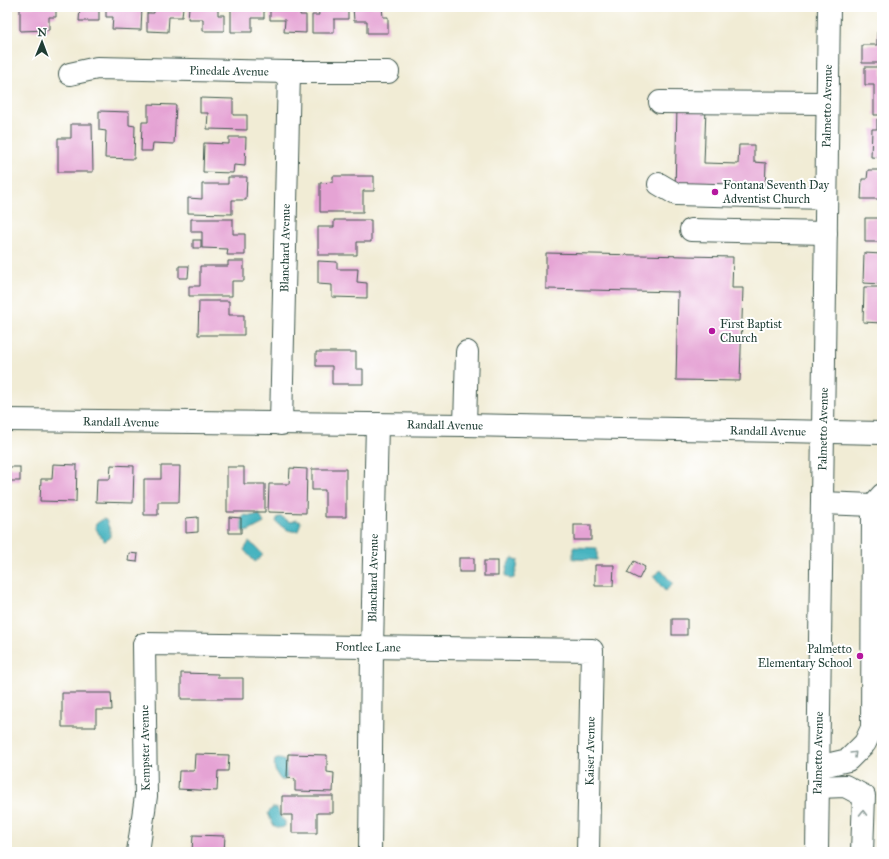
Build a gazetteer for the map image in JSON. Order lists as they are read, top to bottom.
{
  "streets": {
    "street": [
      "Pinedale Avenue",
      "Palmetto Avenue",
      "Blanchard Avenue",
      "Randall Avenue",
      "Fontlee Lane",
      "Kempster Avenue",
      "Kaiser Avenue"
    ]
  },
  "crossings": [
    ["Pinedale Avenue", "Blanchard Avenue"],
    ["Palmetto Avenue", "Randall Avenue"],
    ["Blanchard Avenue", "Randall Avenue"],
    ["Blanchard Avenue", "Fontlee Lane"],
    ["Fontlee Lane", "Kempster Avenue"],
    ["Fontlee Lane", "Kaiser Avenue"]
  ],
  "places": ["Fontana Seventh Day Adventist Church", "First Baptist Church", "Palmetto Elementary School"],
  "north": "top"
}
